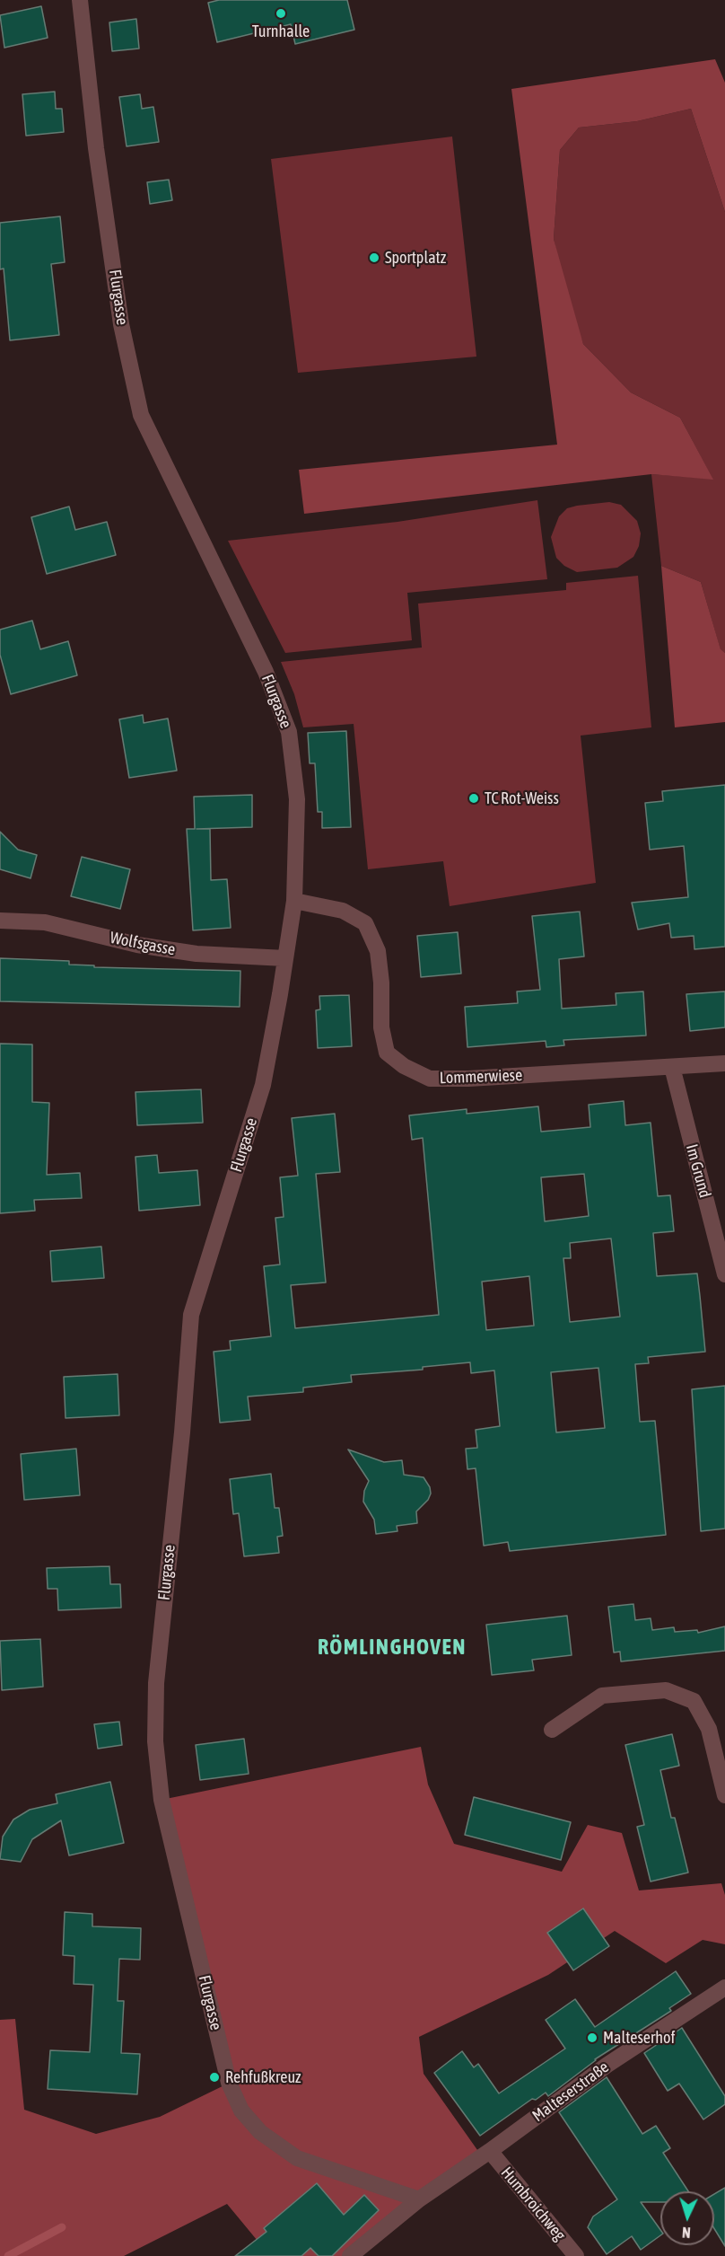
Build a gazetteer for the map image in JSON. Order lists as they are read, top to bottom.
{
  "streets": {
    "street": [
      "Flurgasse",
      "Wolfsgasse",
      "Lommerwiese",
      "Im Grund",
      "Malteserstraße",
      "Humbroichweg"
    ]
  },
  "crossings": [
    ["Flurgasse", "Wolfsgasse"],
    ["Flurgasse", "Lommerwiese"],
    ["Flurgasse", "Malteserstraße"],
    ["Lommerwiese", "Im Grund"],
    ["Malteserstraße", "Humbroichweg"]
  ],
  "districts": ["RÖMLINGHOVEN"],
  "places": [
    "Turnhalle",
    "Sportplatz",
    "TC Rot-Weiss",
    "Malteserhof",
    "Rehfußkreuz"
  ],
  "north": "bottom"
}
